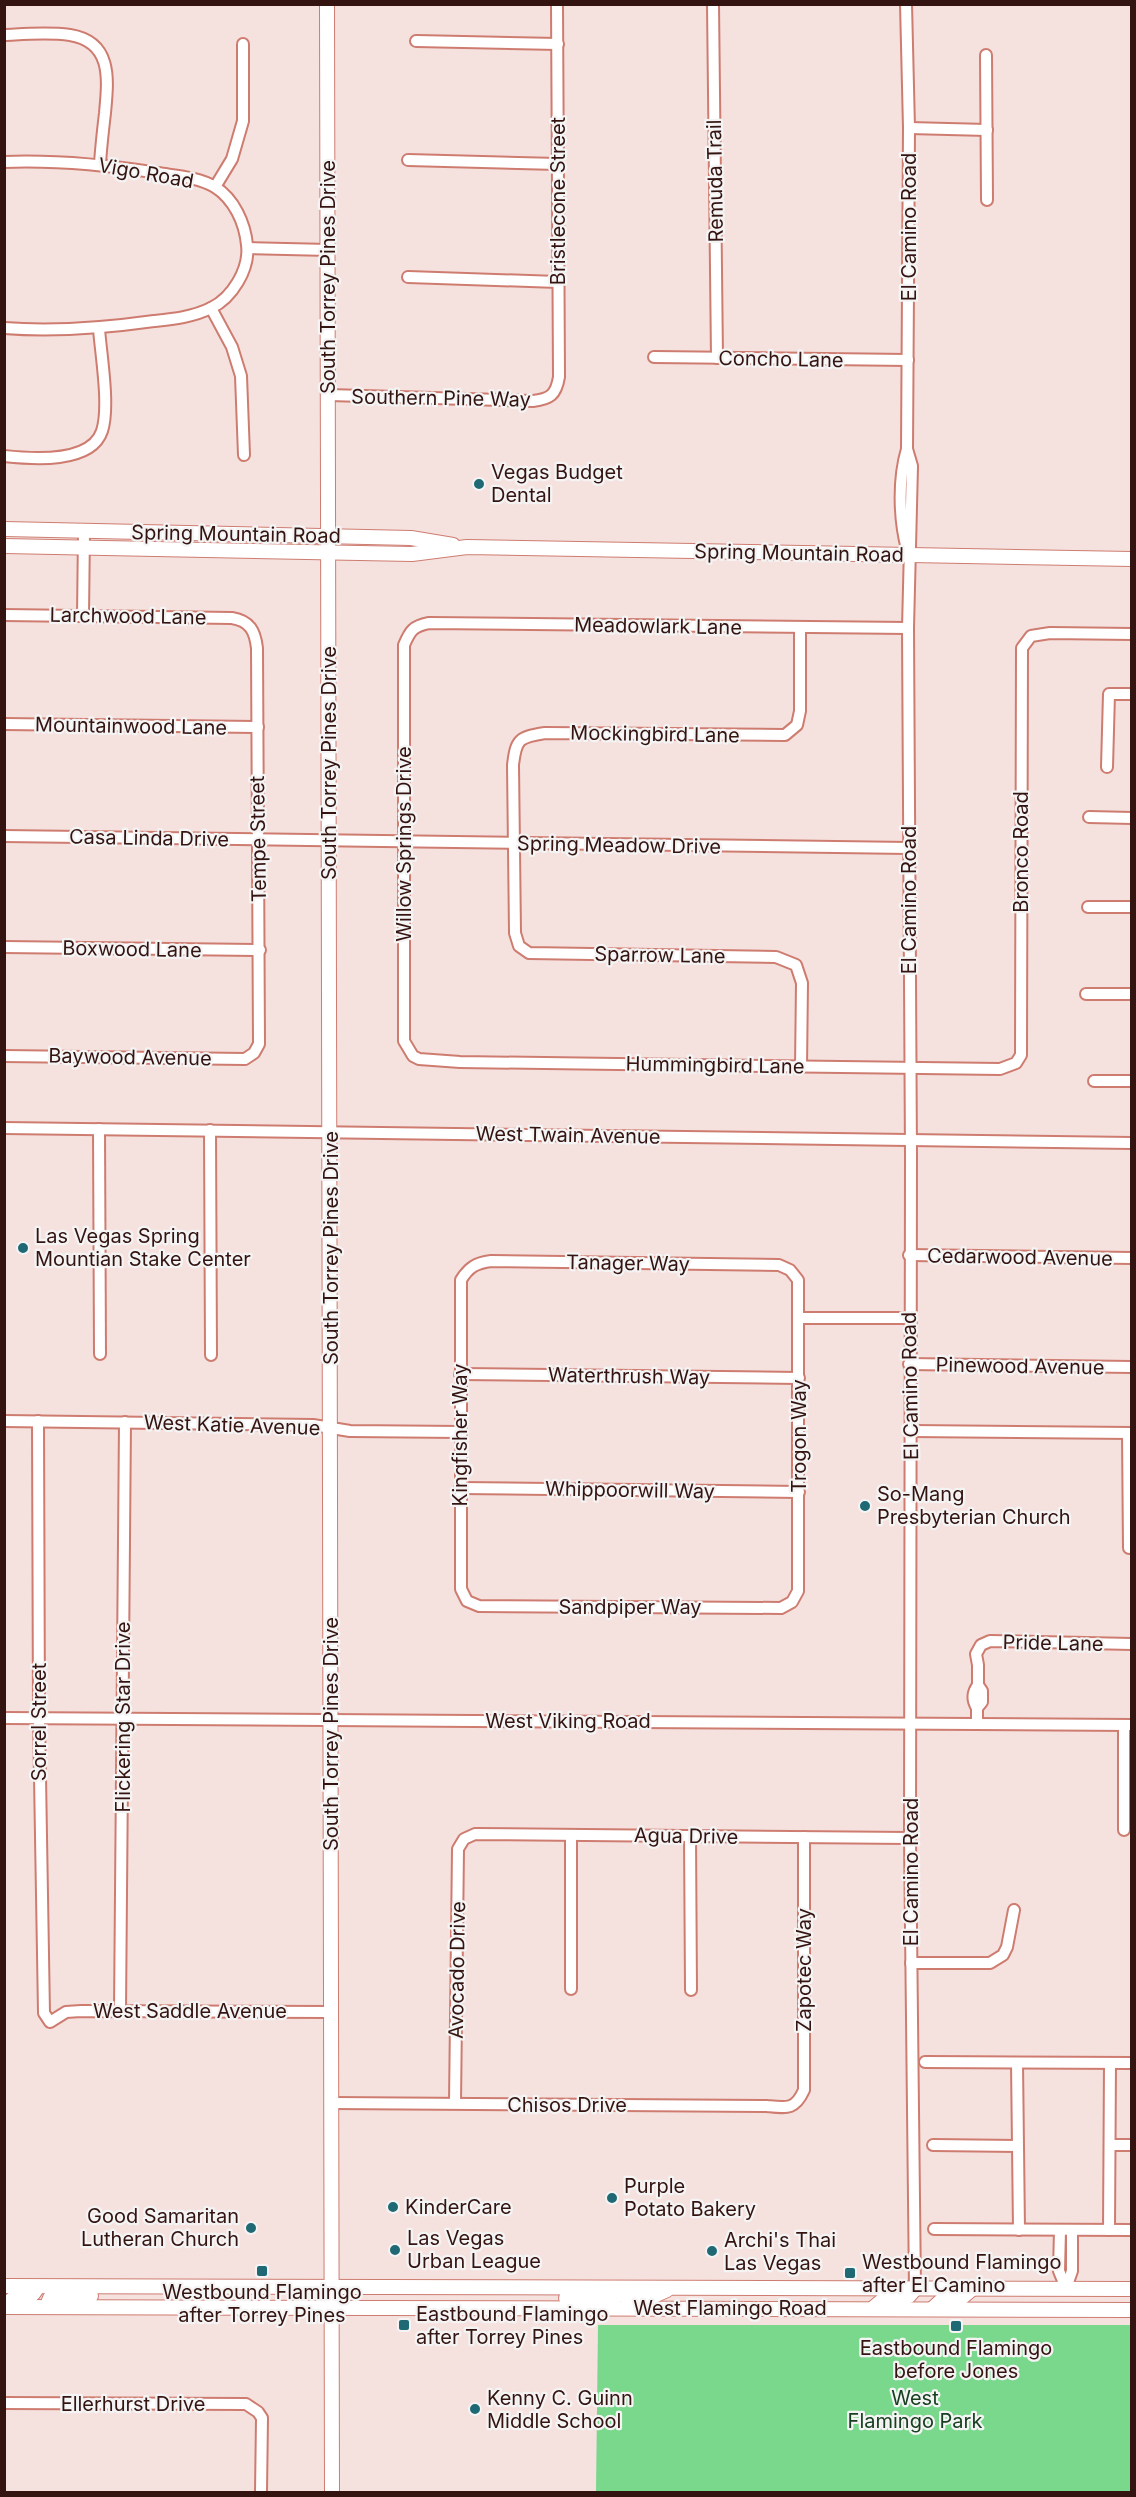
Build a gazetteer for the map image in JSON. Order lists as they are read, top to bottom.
{
  "streets": {
    "main road": ["South Torrey Pines Drive", "Spring Mountain Road", "West Flamingo Road"],
    "street": [
      "Vigo Road",
      "Remuda Trail",
      "Bristlecone Street",
      "El Camino Road",
      "Concho Lane",
      "Southern Pine Way",
      "Larchwood Lane",
      "Meadowlark Lane",
      "Mountainwood Lane",
      "Mockingbird Lane",
      "Casa Linda Drive",
      "Tempe Street",
      "Willow Springs Drive",
      "Spring Meadow Drive",
      "Bronco Road",
      "Boxwood Lane",
      "Sparrow Lane",
      "Baywood Avenue",
      "Hummingbird Lane",
      "West Twain Avenue",
      "Cedarwood Avenue",
      "Tanager Way",
      "Pinewood Avenue",
      "Waterthrush Way",
      "West Katie Avenue",
      "Kingfisher Way",
      "Trogon Way",
      "Whippoorwill Way",
      "Sandpiper Way",
      "Pride Lane",
      "Flickering Star Drive",
      "West Viking Road",
      "Sorrel Street",
      "Agua Drive",
      "Avocado Drive",
      "Zapotec Way",
      "West Saddle Avenue",
      "Chisos Drive",
      "Ellerhurst Drive"
    ]
  },
  "crossings": [
    ["Remuda Trail", "Concho Lane"],
    ["Bristlecone Street", "Southern Pine Way"],
    ["El Camino Road", "Concho Lane"],
    ["El Camino Road", "Spring Mountain Road"],
    ["El Camino Road", "Meadowlark Lane"],
    ["El Camino Road", "Spring Meadow Drive"],
    ["El Camino Road", "Hummingbird Lane"],
    ["El Camino Road", "West Twain Avenue"],
    ["El Camino Road", "Cedarwood Avenue"],
    ["El Camino Road", "Pinewood Avenue"],
    ["El Camino Road", "West Viking Road"],
    ["El Camino Road", "Agua Drive"],
    ["El Camino Road", "West Flamingo Road"],
    ["South Torrey Pines Drive", "Southern Pine Way"],
    ["South Torrey Pines Drive", "Spring Mountain Road"],
    ["South Torrey Pines Drive", "Casa Linda Drive"],
    ["South Torrey Pines Drive", "Spring Meadow Drive"],
    ["South Torrey Pines Drive", "West Twain Avenue"],
    ["South Torrey Pines Drive", "West Katie Avenue"],
    ["South Torrey Pines Drive", "West Viking Road"],
    ["South Torrey Pines Drive", "West Saddle Avenue"],
    ["South Torrey Pines Drive", "Chisos Drive"],
    ["South Torrey Pines Drive", "West Flamingo Road"],
    ["Larchwood Lane", "Tempe Street"],
    ["Meadowlark Lane", "Mockingbird Lane"],
    ["Meadowlark Lane", "Willow Springs Drive"],
    ["Mountainwood Lane", "Tempe Street"],
    ["Mockingbird Lane", "Spring Meadow Drive"],
    ["Mockingbird Lane", "Sparrow Lane"],
    ["Casa Linda Drive", "Tempe Street"],
    ["Casa Linda Drive", "Spring Meadow Drive"],
    ["Tempe Street", "Boxwood Lane"],
    ["Tempe Street", "Baywood Avenue"],
    ["Willow Springs Drive", "Spring Meadow Drive"],
    ["Willow Springs Drive", "Hummingbird Lane"],
    ["Spring Meadow Drive", "Sparrow Lane"],
    ["Bronco Road", "Hummingbird Lane"],
    ["Sparrow Lane", "Hummingbird Lane"],
    ["Tanager Way", "Kingfisher Way"],
    ["Tanager Way", "Trogon Way"],
    ["Waterthrush Way", "Kingfisher Way"],
    ["Waterthrush Way", "Trogon Way"],
    ["West Katie Avenue", "Kingfisher Way"],
    ["West Katie Avenue", "Flickering Star Drive"],
    ["West Katie Avenue", "Sorrel Street"],
    ["Kingfisher Way", "Whippoorwill Way"],
    ["Kingfisher Way", "Sandpiper Way"],
    ["Trogon Way", "Whippoorwill Way"],
    ["Trogon Way", "Sandpiper Way"],
    ["Pride Lane", "West Viking Road"],
    ["Flickering Star Drive", "West Viking Road"],
    ["Flickering Star Drive", "West Saddle Avenue"],
    ["West Viking Road", "Sorrel Street"],
    ["Sorrel Street", "West Saddle Avenue"],
    ["Agua Drive", "Avocado Drive"],
    ["Agua Drive", "Zapotec Way"],
    ["Avocado Drive", "Chisos Drive"],
    ["Zapotec Way", "Chisos Drive"]
  ],
  "parks": ["West Flamingo Park"],
  "places": {
    "other": [
      "Vegas Budget Dental",
      "Las Vegas Spring Mountian Stake Center",
      "So-Mang Presbyterian Church",
      "Purple Potato Bakery",
      "KinderCare",
      "Good Samaritan Lutheran Church",
      "Las Vegas Urban League",
      "Archi's Thai Las Vegas",
      "Kenny C. Guinn Middle School"
    ],
    "transit": [
      "Westbound Flamingo after Torrey Pines",
      "Westbound Flamingo after El Camino",
      "Eastbound Flamingo after Torrey Pines",
      "Eastbound Flamingo before Jones"
    ]
  }
}
